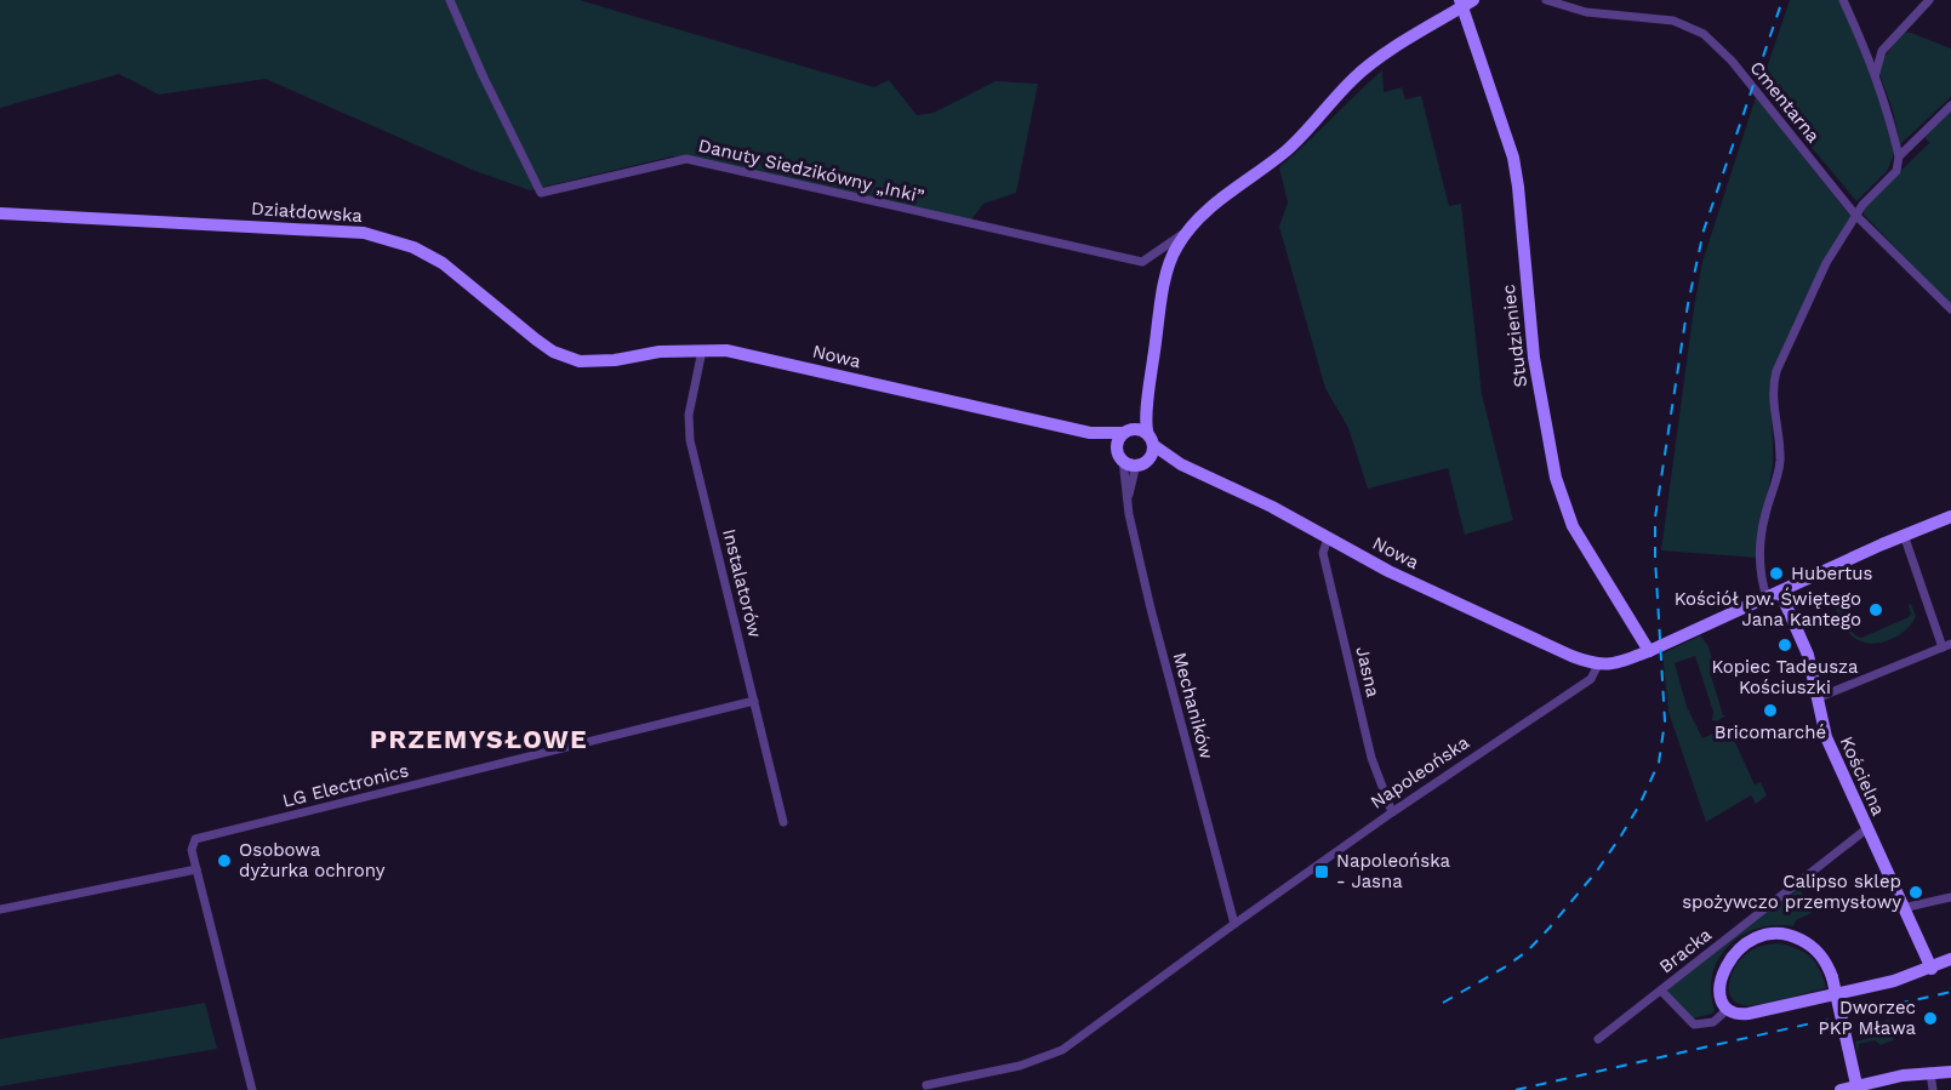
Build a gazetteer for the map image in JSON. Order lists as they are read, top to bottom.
{
  "streets": {
    "street": [
      "Cmentarna",
      "Danuty Siedzikówny „Inki”",
      "Działdowska",
      "Studzieniec",
      "Nowa",
      "Instalatorów",
      "Jasna",
      "Mechaników",
      "Napoleońska",
      "Kościelna",
      "LG Electronics",
      "Bracka"
    ]
  },
  "crossings": [
    ["Działdowska", "Nowa"],
    ["Działdowska", "Instalatorów"],
    ["Nowa", "Instalatorów"],
    ["Nowa", "Jasna"],
    ["Nowa", "Mechaników"],
    ["Nowa", "Napoleońska"],
    ["Instalatorów", "LG Electronics"],
    ["Jasna", "Napoleońska"],
    ["Mechaników", "Napoleońska"],
    ["Kościelna", "Bracka"]
  ],
  "districts": ["PRZEMYSŁOWE"],
  "places": {
    "other": [
      "Hubertus",
      "Kościół pw. Świętego Jana Kantego",
      "Kopiec Tadeusza Kościuszki",
      "Bricomarché",
      "Osobowa dyżurka ochrony",
      "Calipso sklep spożywczo przemysłowy",
      "Dworzec PKP Mława"
    ],
    "transit": ["Napoleońska - Jasna"]
  }
}
